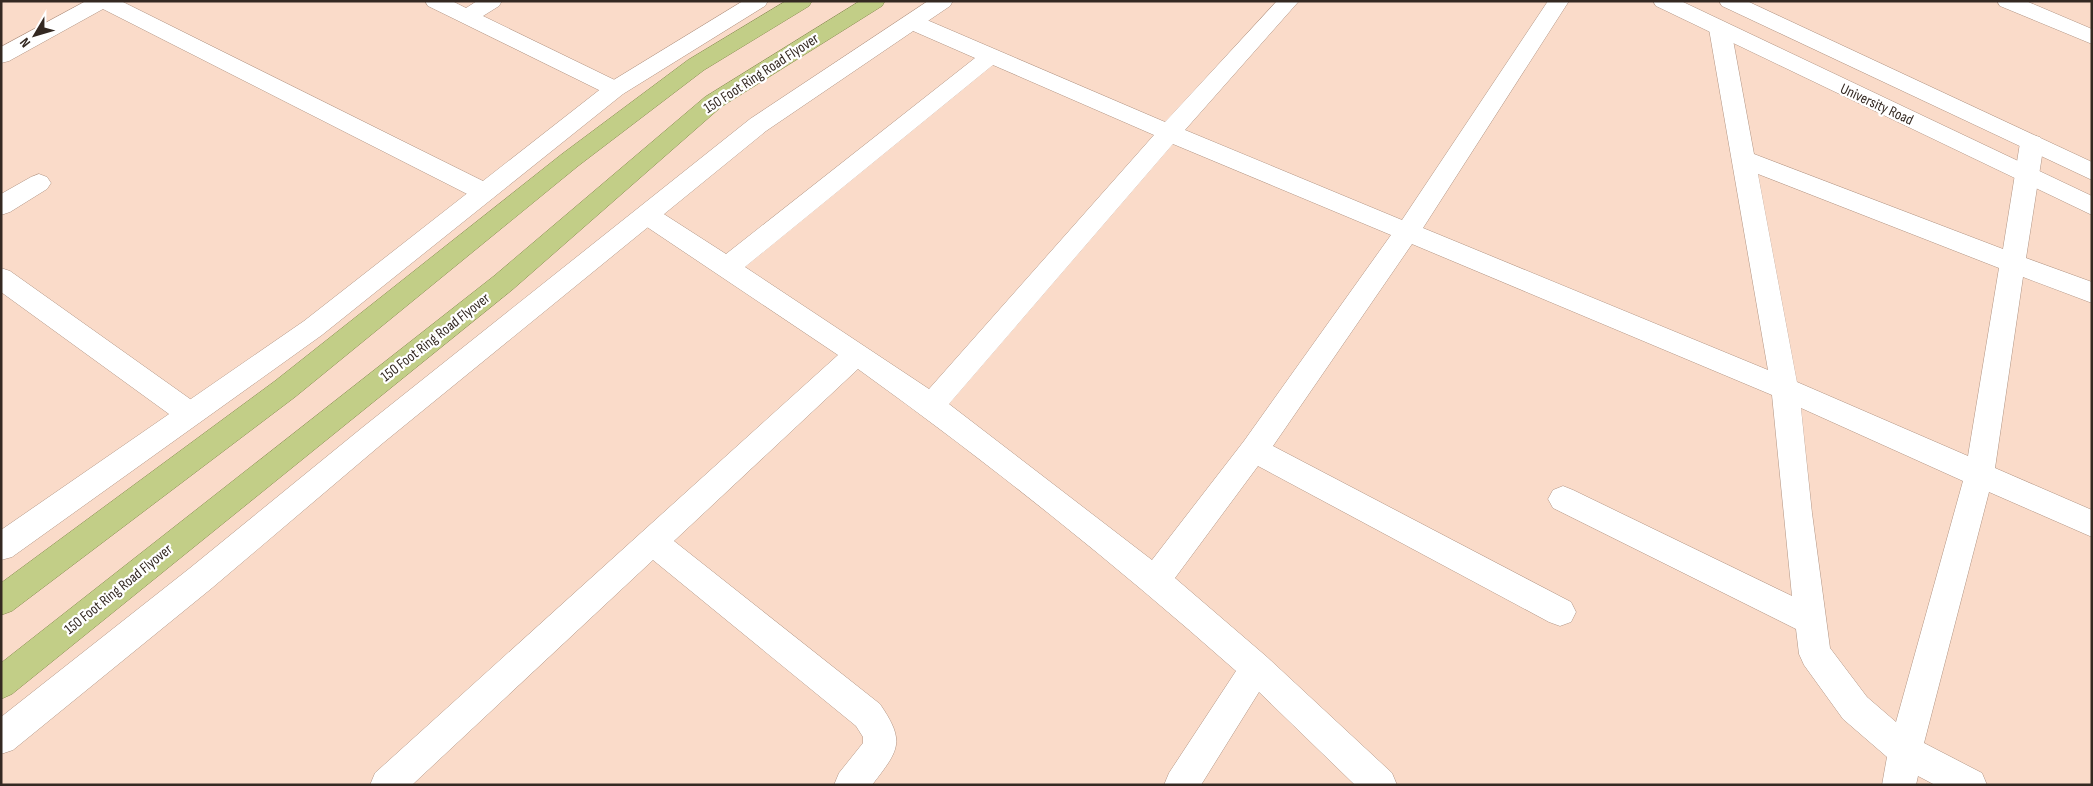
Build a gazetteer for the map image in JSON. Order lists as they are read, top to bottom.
{
  "streets": {
    "highway": ["150 Foot Ring Road Flyover"],
    "street": ["University Road"]
  },
  "north": "bottom left"
}
